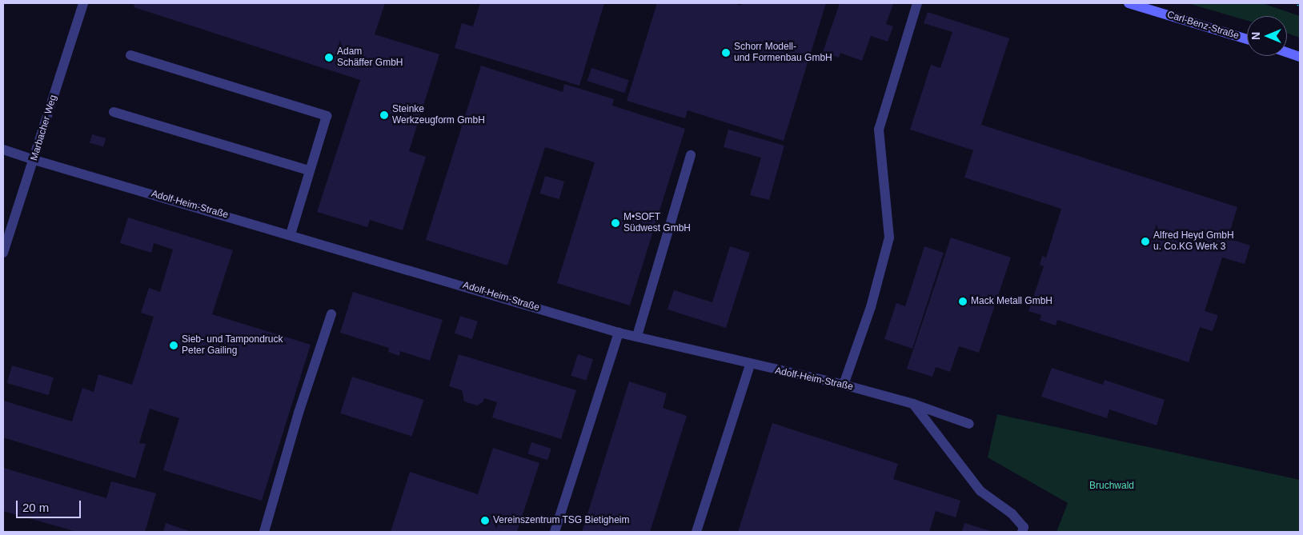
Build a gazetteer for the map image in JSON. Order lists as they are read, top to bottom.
{
  "streets": {
    "street": ["Carl-Benz-Straße", "Marbacher Weg", "Adolf-Heim-Straße"]
  },
  "crossings": [
    ["Marbacher Weg", "Adolf-Heim-Straße"]
  ],
  "parks": ["Bruchwald"],
  "places": [
    "Schorr Modell- und Formenbau GmbH",
    "Adam Schäffer GmbH",
    "Steinke Werkzeugform GmbH",
    "M•SOFT Südwest GmbH",
    "Alfred Heyd GmbH u. Co.KG Werk 3",
    "Mack Metall GmbH",
    "Sieb- und Tampondruck Peter Gailing",
    "Vereinszentrum TSG Bietigheim"
  ],
  "scale_bar": "20 m",
  "north": "left"
}
